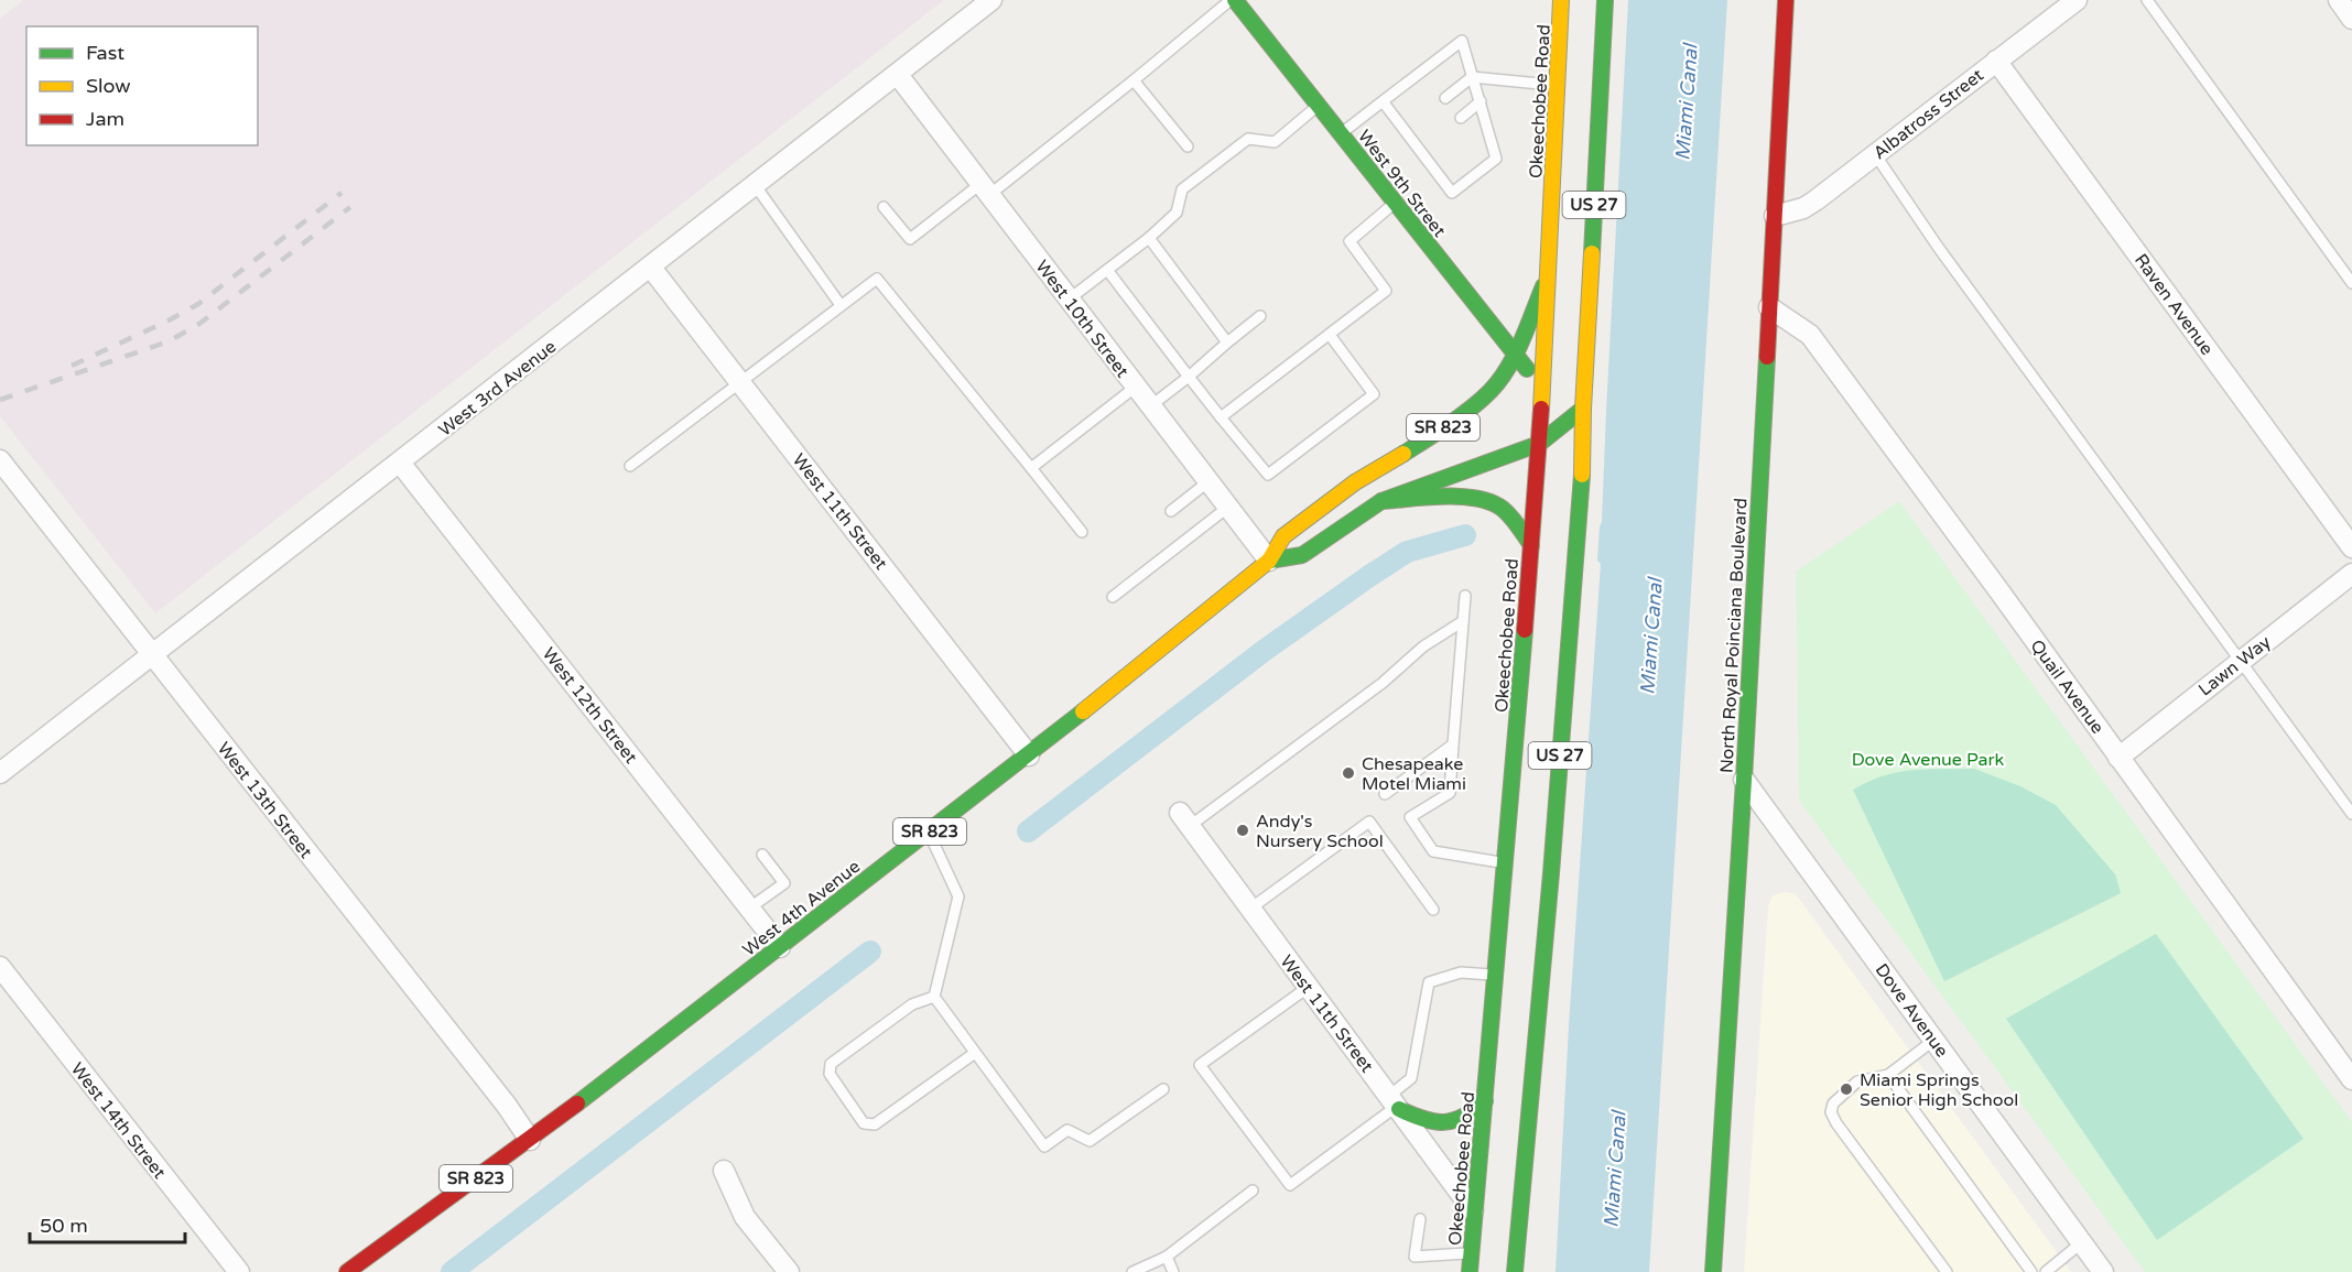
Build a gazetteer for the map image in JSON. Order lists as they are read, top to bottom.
{
  "streets": {
    "main road": [
      "Okeechobee Road",
      "West 9th Street",
      "US 27",
      "SR 823",
      "North Royal Poinciana Boulevard",
      "West 4th Avenue"
    ],
    "street": [
      "Albatross Street",
      "Raven Avenue",
      "West 10th Street",
      "West 3rd Avenue",
      "West 11th Street",
      "Lawn Way",
      "Quail Avenue",
      "West 12th Street",
      "West 13th Street",
      "Dove Avenue",
      "West 14th Street"
    ]
  },
  "crossings": [
    ["Okeechobee Road", "West 9th Street"],
    ["Okeechobee Road", "West 11th Street"],
    ["Okeechobee Road", "West 4th Avenue"],
    ["Albatross Street", "Raven Avenue"],
    ["Albatross Street", "North Royal Poinciana Boulevard"],
    ["West 9th Street", "US 27"],
    ["West 9th Street", "West 4th Avenue"],
    ["US 27", "West 4th Avenue"],
    ["West 10th Street", "West 3rd Avenue"],
    ["West 10th Street", "West 4th Avenue"],
    ["West 3rd Avenue", "West 11th Street"],
    ["West 3rd Avenue", "West 12th Street"],
    ["West 3rd Avenue", "West 13th Street"],
    ["West 11th Street", "West 4th Avenue"],
    ["North Royal Poinciana Boulevard", "Quail Avenue"],
    ["North Royal Poinciana Boulevard", "Dove Avenue"],
    ["Lawn Way", "Quail Avenue"],
    ["West 12th Street", "West 4th Avenue"],
    ["West 13th Street", "West 4th Avenue"]
  ],
  "water": ["Miami Canal"],
  "parks": ["Dove Avenue Park"],
  "places": ["Chesapeake Motel Miami", "Andy's Nursery School", "Miami Springs Senior High School"],
  "legend": ["Fast", "Slow", "Jam"],
  "scale_bar": "50 m"
}
